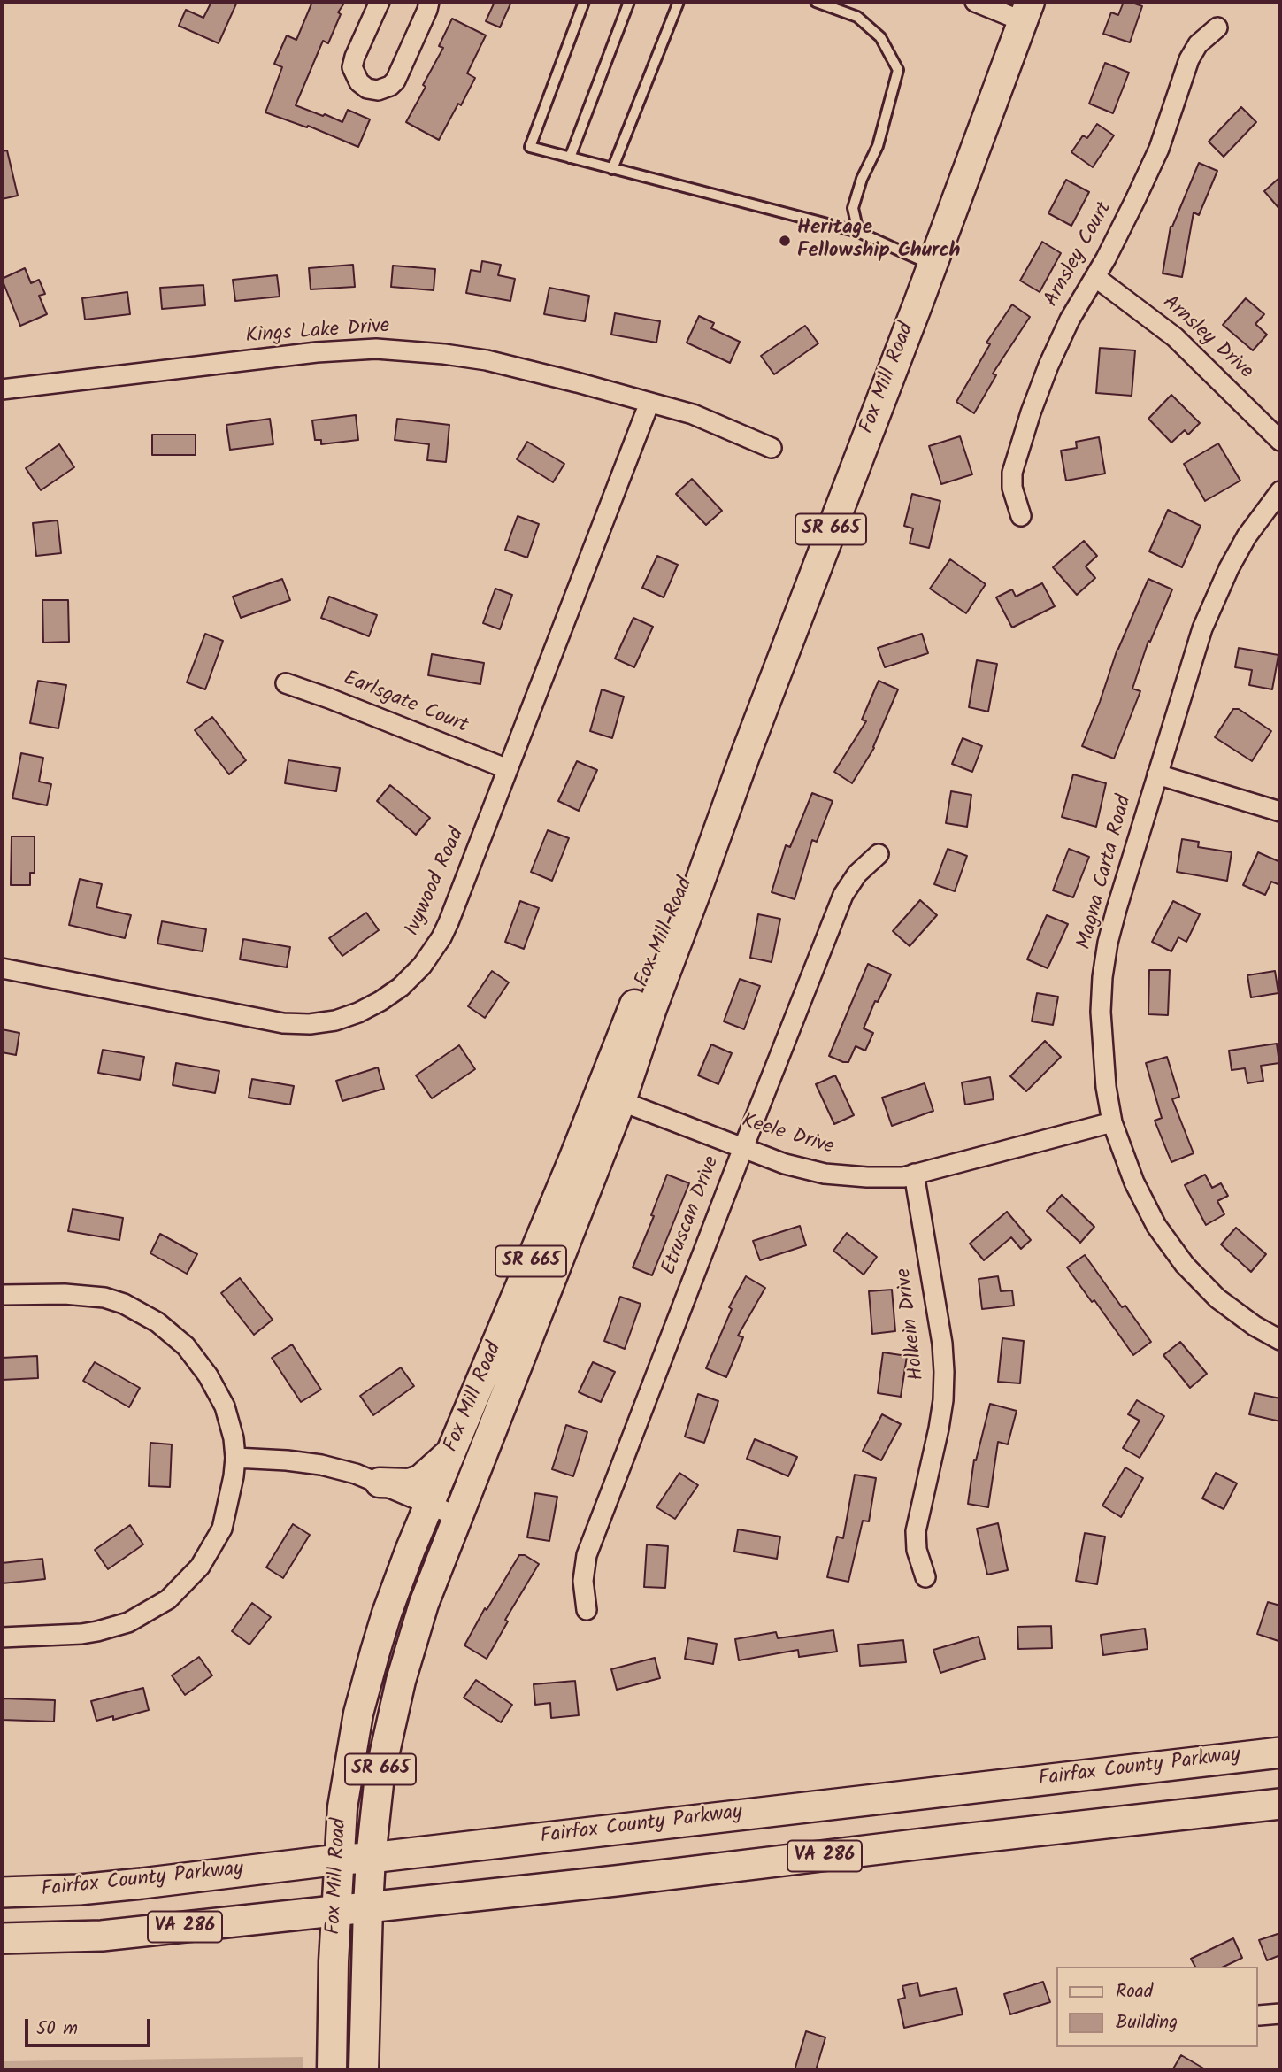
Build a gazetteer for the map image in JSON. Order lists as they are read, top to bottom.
{
  "streets": {
    "highway": ["Fairfax County Parkway", "VA 286"],
    "main road": ["Fox Mill Road", "SR 665"],
    "street": [
      "Arnsley Court",
      "Kings Lake Drive",
      "Arnsley Drive",
      "Earlsgate Court",
      "Magna Carta Road",
      "Ivywood Road",
      "Keele Drive",
      "Etruscan Drive",
      "Holkein Drive"
    ]
  },
  "crossings": [
    ["Arnsley Court", "Arnsley Drive"],
    ["Kings Lake Drive", "Ivywood Road"],
    ["Fox Mill Road", "Keele Drive"],
    ["Fox Mill Road", "Fairfax County Parkway"],
    ["Fox Mill Road", "VA 286"],
    ["Earlsgate Court", "Ivywood Road"],
    ["Magna Carta Road", "Keele Drive"],
    ["Keele Drive", "Etruscan Drive"],
    ["Keele Drive", "Holkein Drive"]
  ],
  "places": ["Heritage Fellowship Church"],
  "legend": ["Road", "Building"],
  "scale_bar": "50 m"
}
